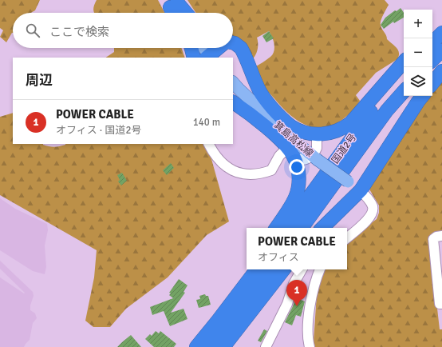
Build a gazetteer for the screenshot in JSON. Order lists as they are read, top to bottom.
{
  "streets": {
    "highway": ["国道2号"],
    "main road": ["箕島高松線"]
  },
  "page": {
    "map_buttons": ["+", "−"],
    "search": "ここで検索",
    "heading": "周辺",
    "list": [
      {
        "mark": "1",
        "name": "POWER CABLE",
        "note": "オフィス · 国道2号",
        "value": "140 m"
      }
    ],
    "popup": ["POWER CABLE", "オフィス"],
    "pins": "1"
  }
}
